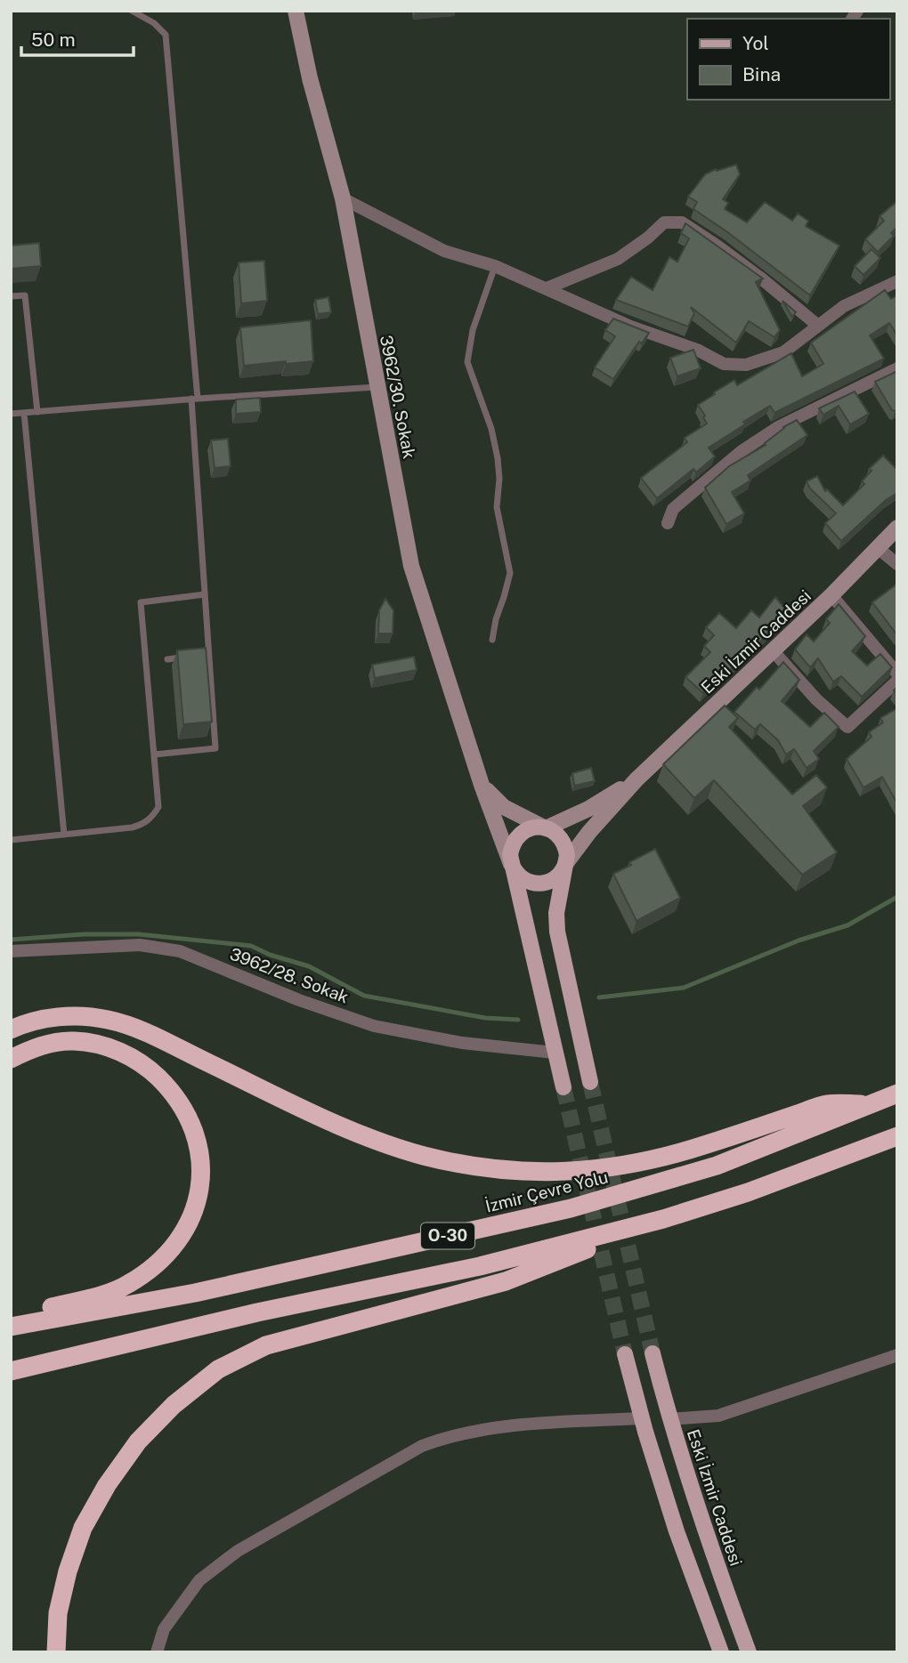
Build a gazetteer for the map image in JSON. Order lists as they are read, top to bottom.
{
  "streets": {
    "highway": ["İzmir Çevre Yolu", "O-30"],
    "main road": ["3962/30. Sokak", "Eski İzmir Caddesi"],
    "street": ["3962/28. Sokak"]
  },
  "crossings": [
    ["3962/30. Sokak", "Eski İzmir Caddesi"]
  ],
  "legend": ["Yol", "Bina"],
  "scale_bar": "50 m"
}
